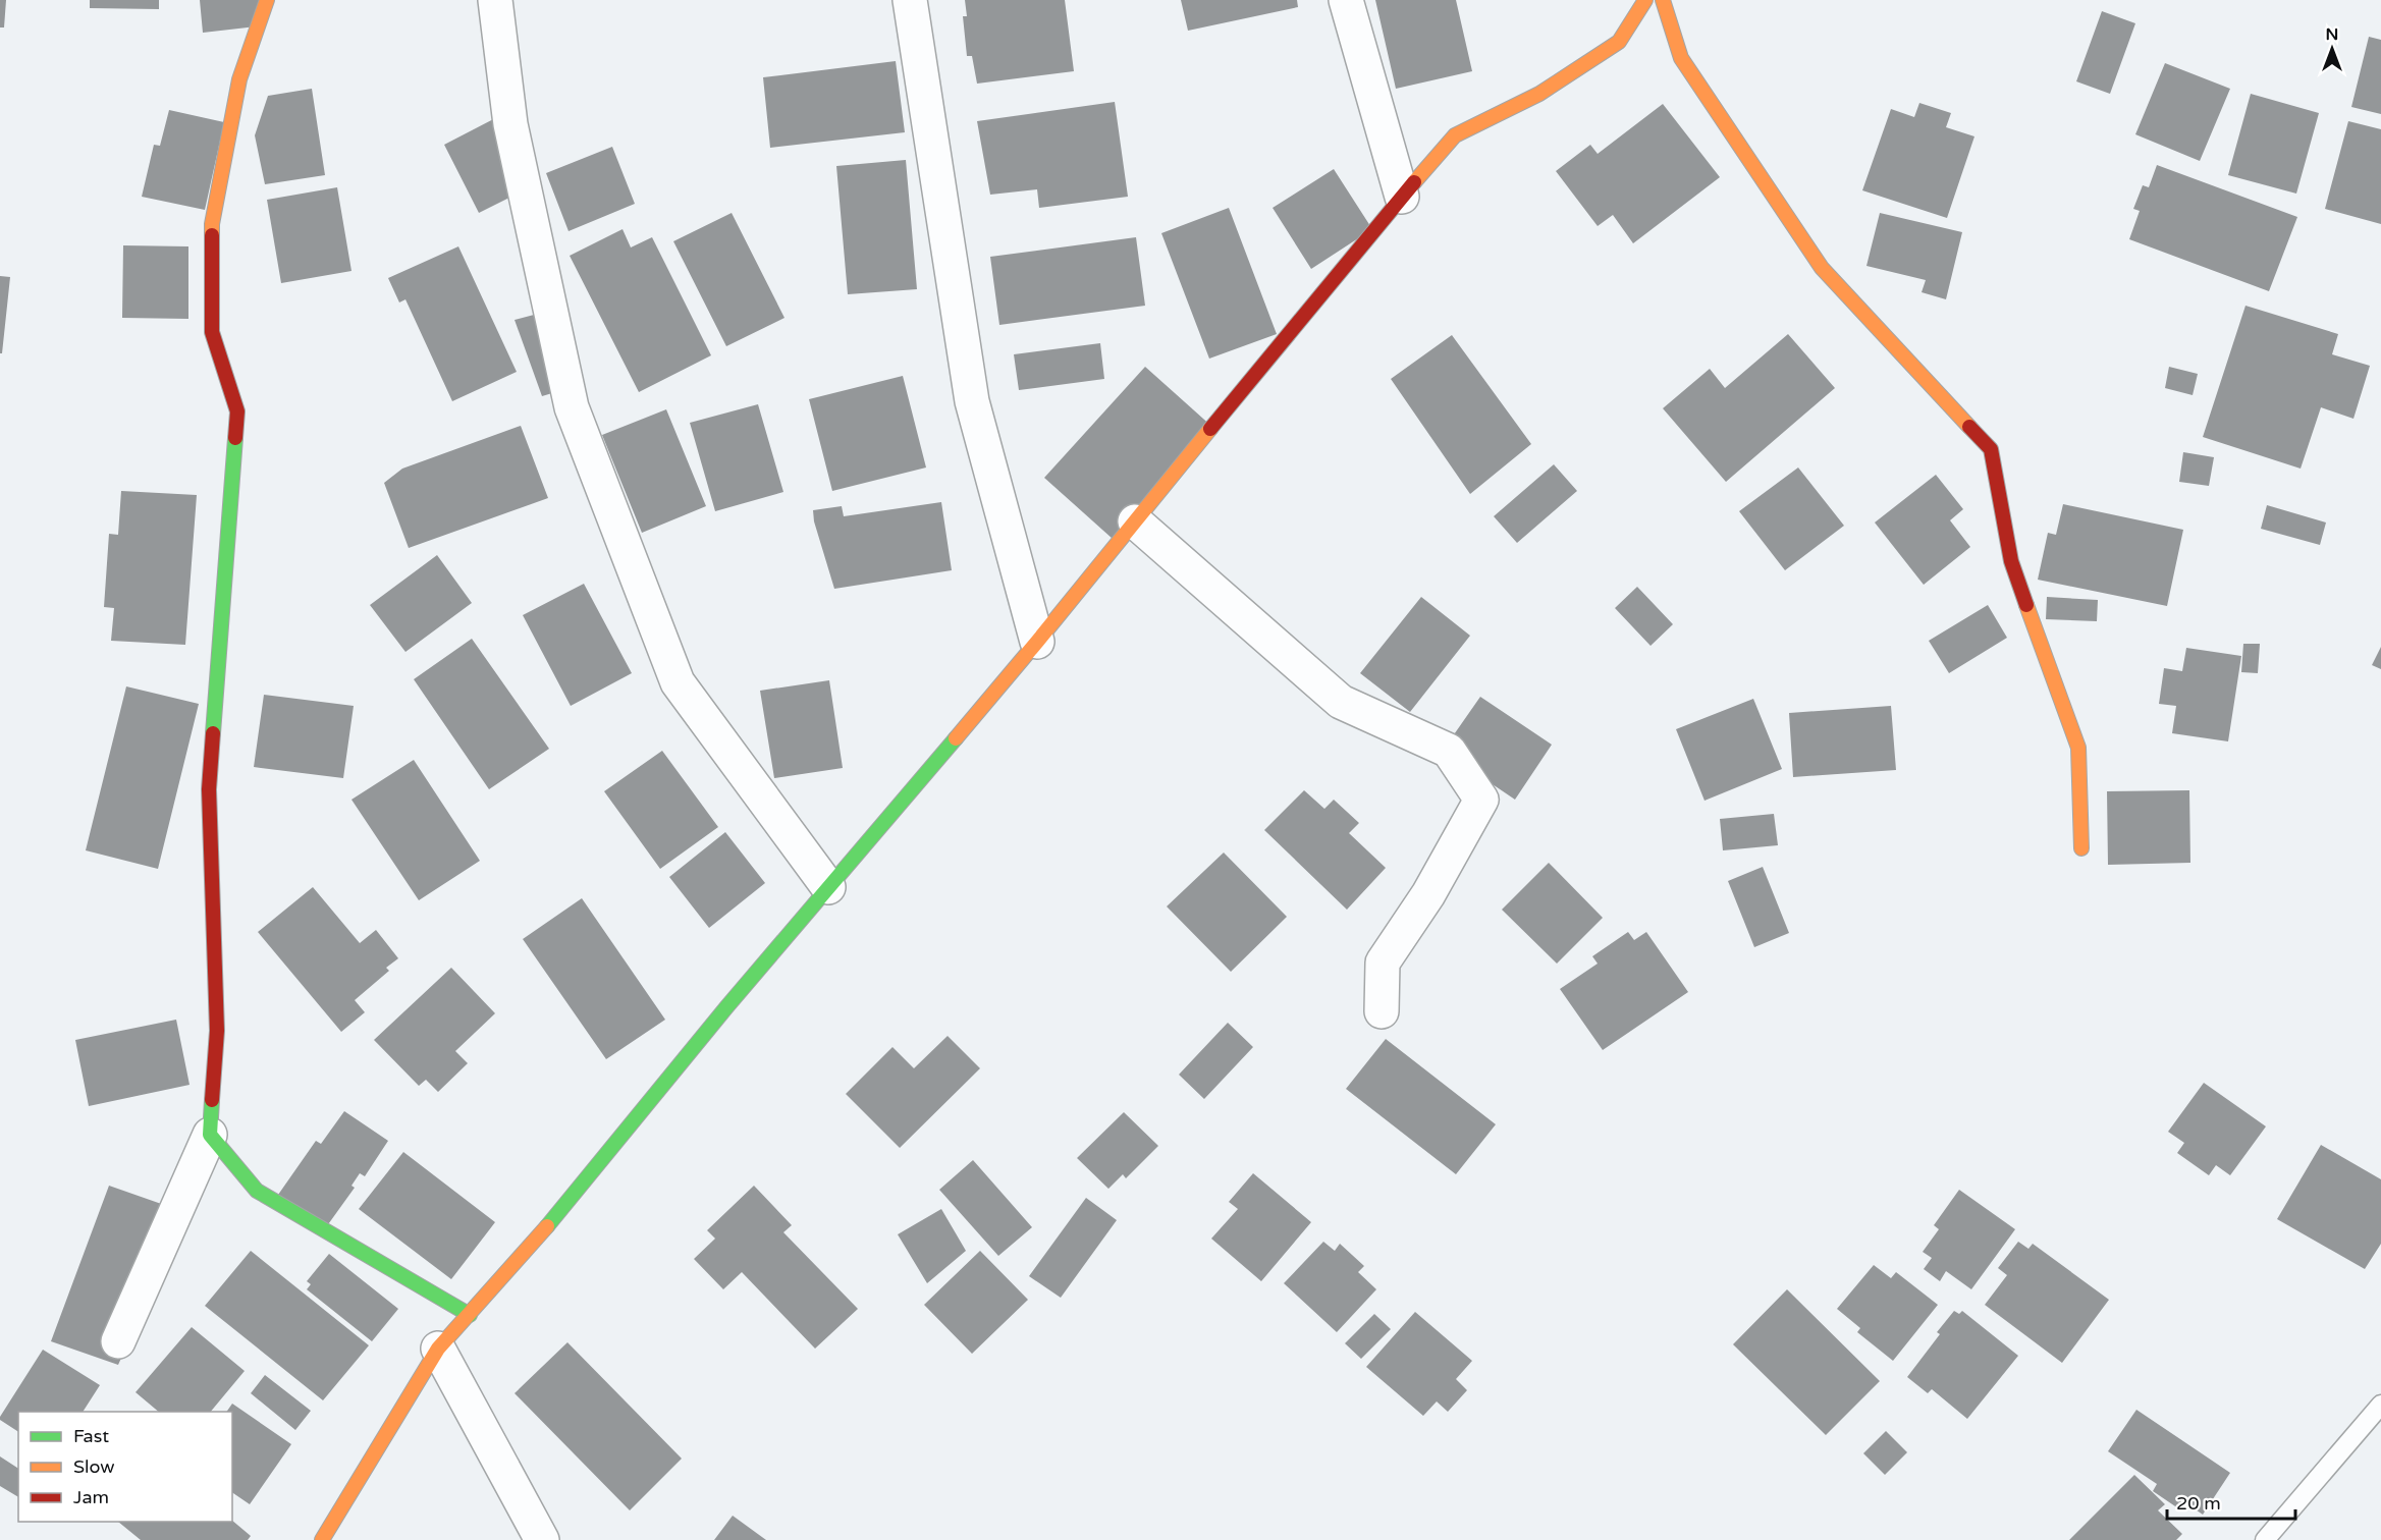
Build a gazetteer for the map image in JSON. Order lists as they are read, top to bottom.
{
  "legend": ["Fast", "Slow", "Jam"],
  "scale_bar": "20 m",
  "north": "top"
}
